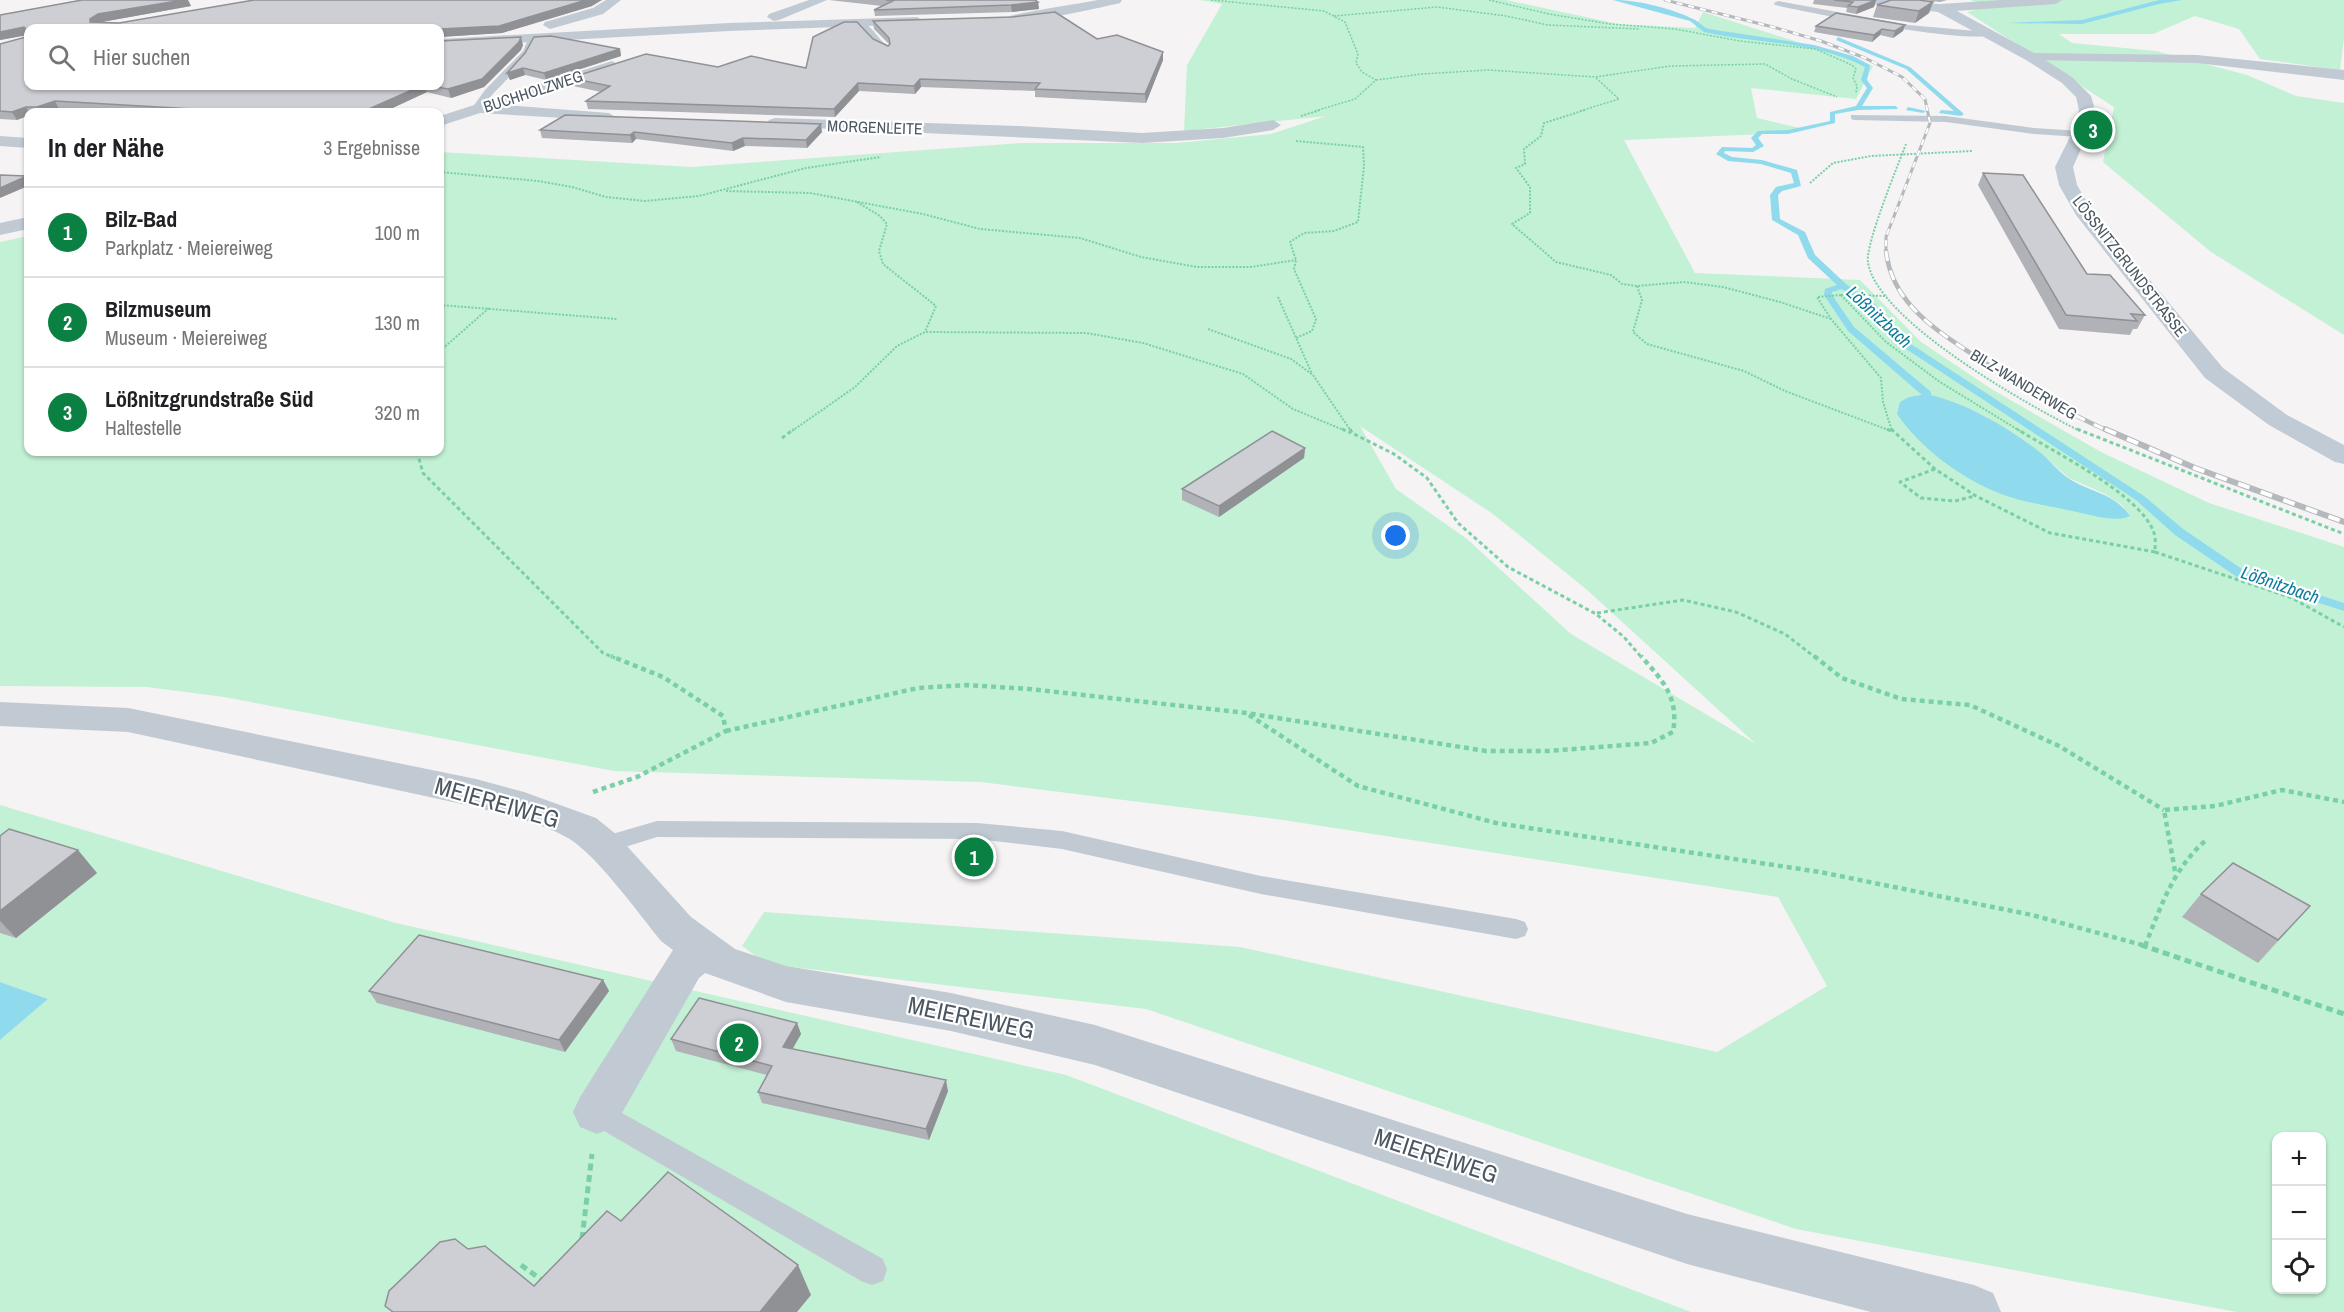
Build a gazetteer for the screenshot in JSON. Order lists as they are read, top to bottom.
{
  "streets": {
    "street": [
      "BUCHHOLZWEG",
      "MORGENLEITE",
      "LÖSSNITZGRUNDSTRASSE",
      "MEIEREIWEG"
    ],
    "path": ["BILZ-WANDERWEG"]
  },
  "water": ["Lößnitzbach"],
  "page": {
    "search": "Hier suchen",
    "pins": ["3", "1", "2"],
    "heading": ["In der Nähe", "3 Ergebnisse"],
    "list": [
      {
        "mark": "1",
        "name": "Bilz-Bad",
        "note": "Parkplatz · Meiereiweg",
        "value": "100 m"
      },
      {
        "mark": "2",
        "name": "Bilzmuseum",
        "note": "Museum · Meiereiweg",
        "value": "130 m"
      },
      {
        "mark": "3",
        "name": "Lößnitzgrundstraße Süd",
        "note": "Haltestelle",
        "value": "320 m"
      }
    ],
    "map_buttons": ["+", "−"]
  }
}
